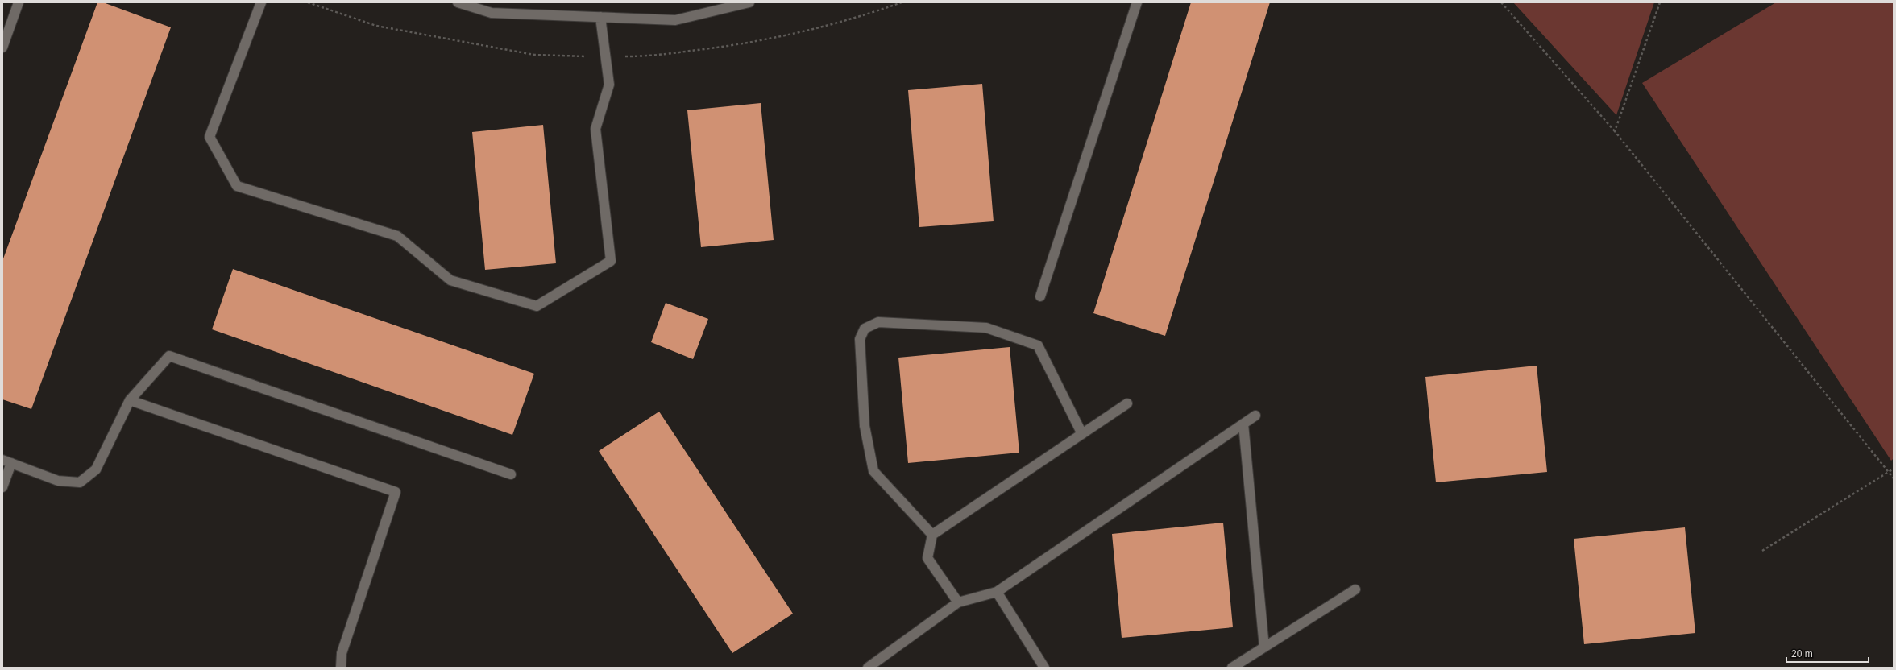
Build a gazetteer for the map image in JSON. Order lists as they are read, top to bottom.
{
  "scale_bar": "20 m"
}
